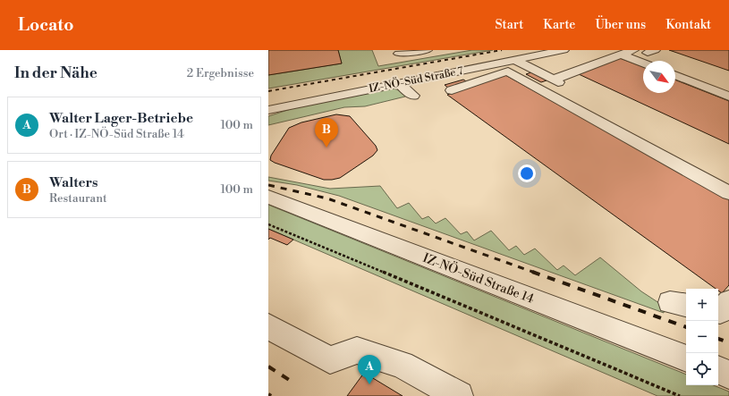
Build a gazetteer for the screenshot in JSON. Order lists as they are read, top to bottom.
{
  "streets": {
    "street": ["IZ-NÖ-Süd Straße 7", "IZ-NÖ-Süd Straße 14"]
  },
  "north": "bottom right",
  "page": {
    "header": "Locato",
    "nav": [
      "Start",
      "Karte",
      "Über uns",
      "Kontakt"
    ],
    "heading": ["In der Nähe", "2 Ergebnisse"],
    "list": [
      {
        "mark": "A",
        "name": "Walter Lager-Betriebe",
        "note": "Ort · IZ-NÖ-Süd Straße 14",
        "value": "100 m"
      },
      {
        "mark": "B",
        "name": "Walters",
        "note": "Restaurant",
        "value": "100 m"
      }
    ],
    "pins": ["B", "A"],
    "map_buttons": ["+", "−"]
  }
}
